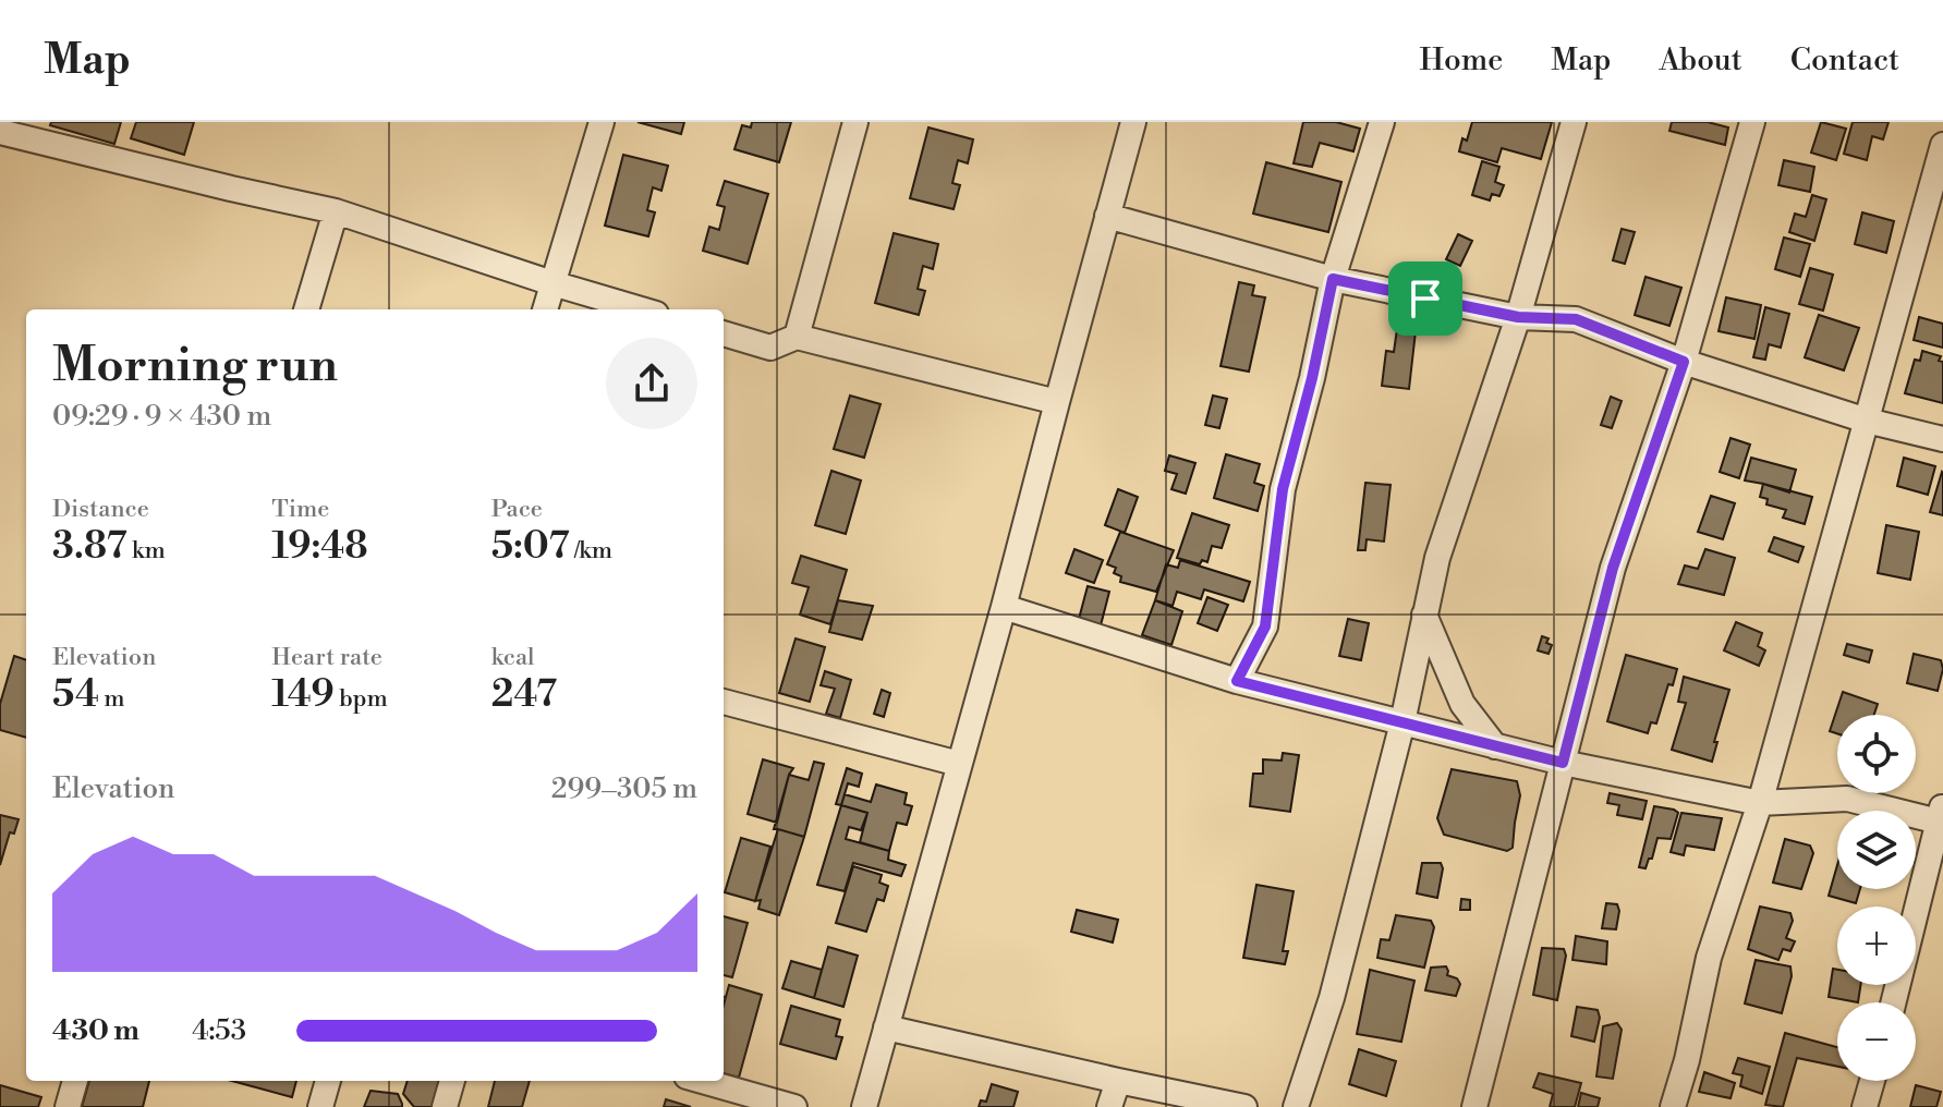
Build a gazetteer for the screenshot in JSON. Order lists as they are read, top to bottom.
{
  "page": {
    "header": "Map",
    "nav": [
      "Home",
      "Map",
      "About",
      "Contact"
    ],
    "heading": ["Morning run", "09:29 · 9 × 430 m"],
    "stats": [
      ["Distance", "3.87 km"],
      ["Time", "19:48"],
      ["Pace", "5:07 /km"],
      ["Elevation", "54 m"],
      ["Heart rate", "149 bpm"],
      ["kcal", "247"]
    ],
    "map_buttons": ["+", "−"],
    "chart": ["Elevation", "299–305 m"],
    "list": [
      {
        "name": "430 m",
        "note": "4:53"
      }
    ]
  }
}
